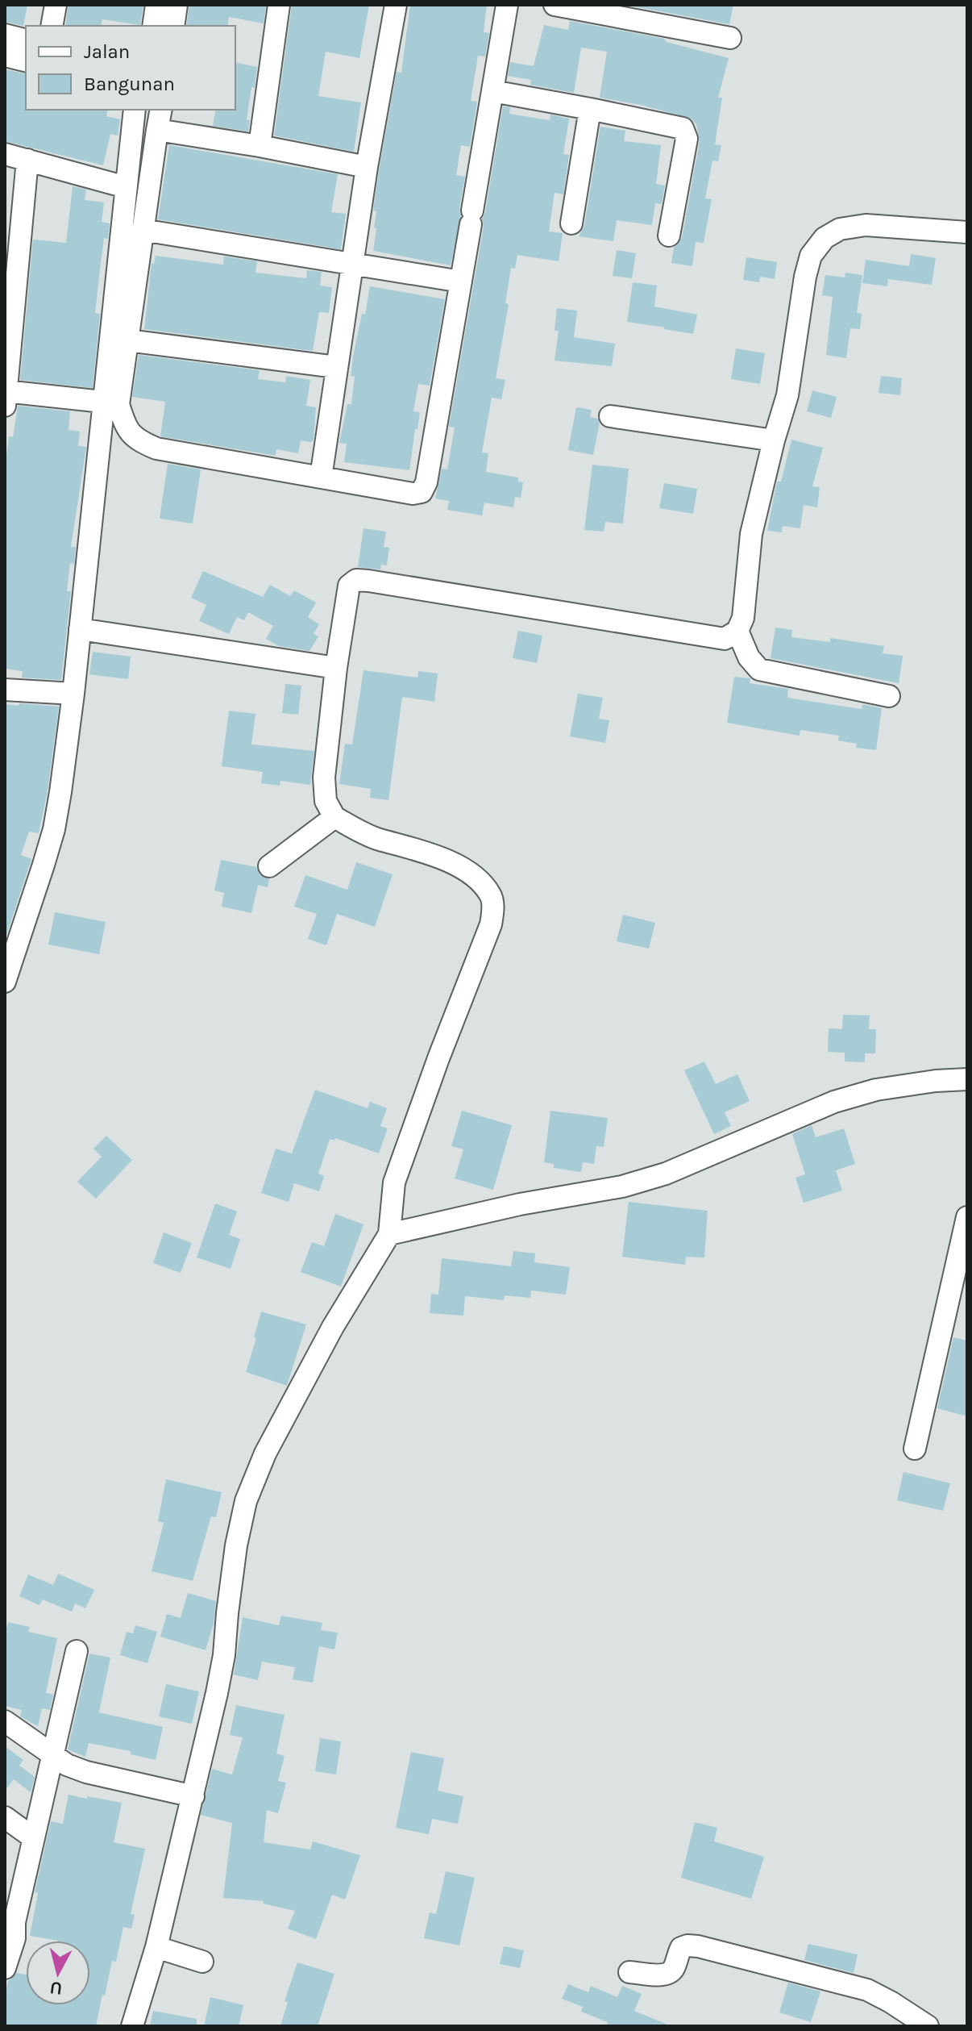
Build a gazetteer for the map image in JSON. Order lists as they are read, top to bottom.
{
  "legend": ["Jalan", "Bangunan"],
  "north": "bottom"
}
